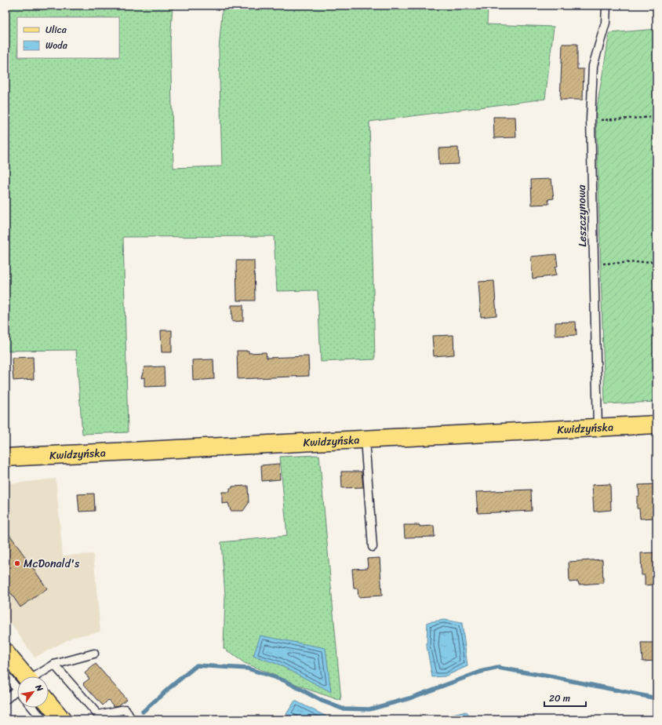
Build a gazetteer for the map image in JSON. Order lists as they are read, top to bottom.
{
  "streets": {
    "main road": ["Kwidzyńska"],
    "lane": ["Leszczynowa"]
  },
  "crossings": [
    ["Leszczynowa", "Kwidzyńska"]
  ],
  "places": ["McDonald's"],
  "legend": ["Ulica", "Woda"],
  "scale_bar": "20 m",
  "north": "top right"
}
